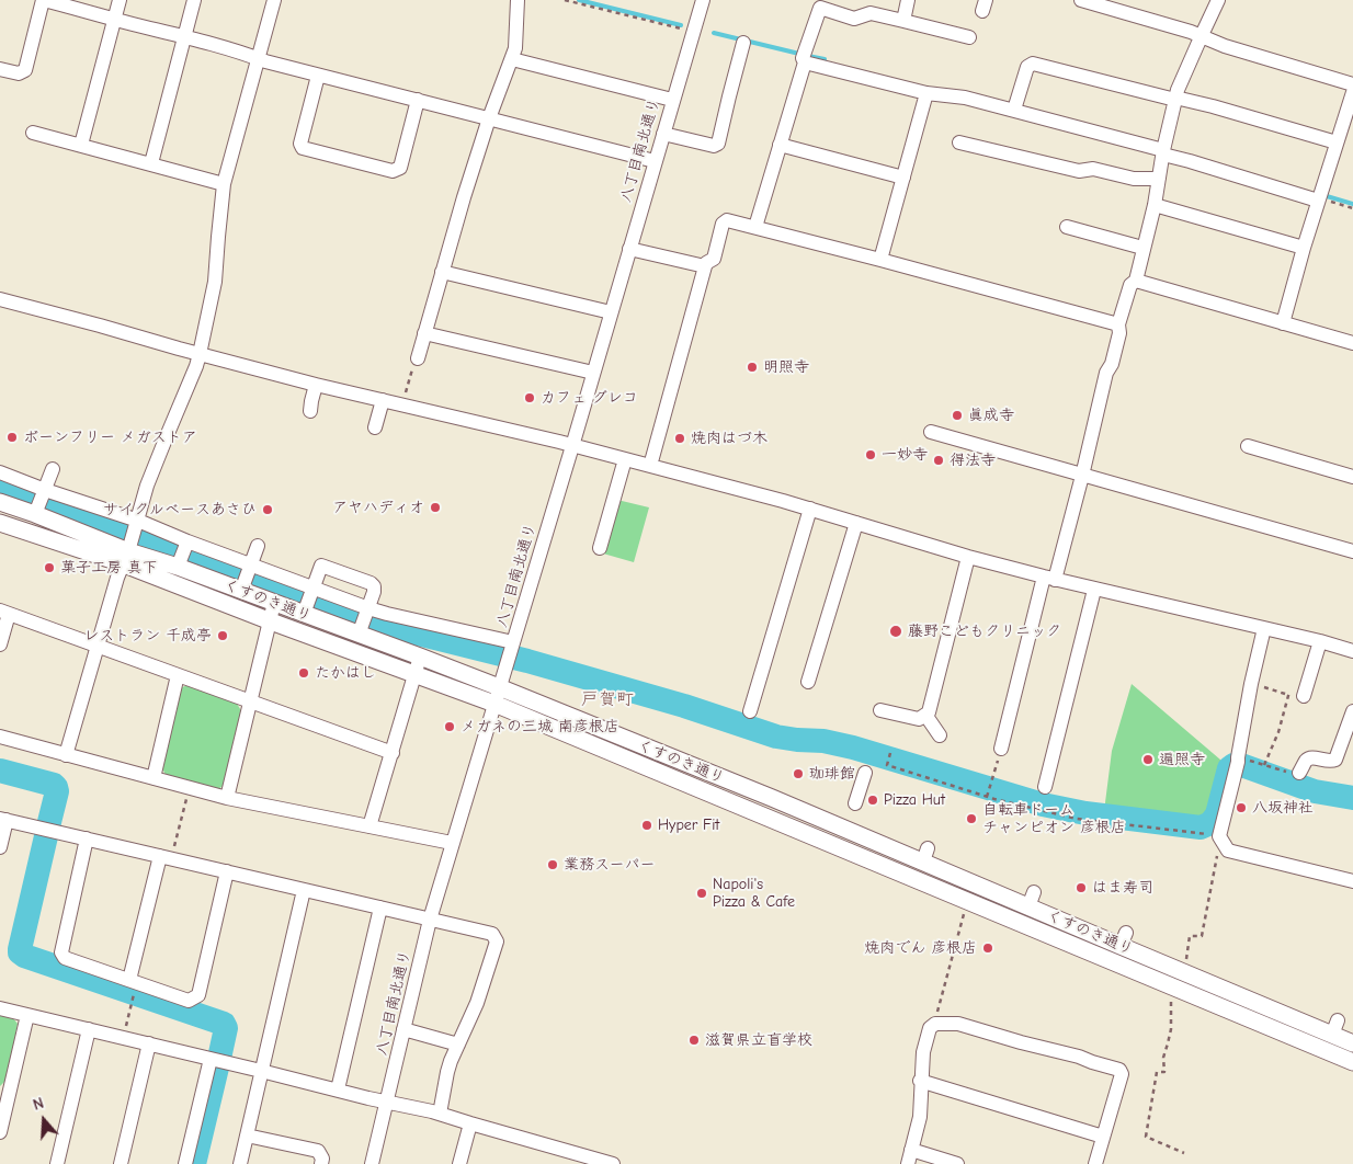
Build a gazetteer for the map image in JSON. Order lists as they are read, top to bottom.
{
  "streets": {
    "main road": ["くすのき通り"],
    "street": ["八丁目南北通り"]
  },
  "crossings": [
    ["八丁目南北通り", "くすのき通り"]
  ],
  "districts": ["戸賀町"],
  "places": [
    "明照寺",
    "カフェ グレコ",
    "眞成寺",
    "ボーンフリー メガストア",
    "焼肉はづ木",
    "一妙寺",
    "得法寺",
    "アヤハディオ",
    "サイクルベースあさひ",
    "菓子工房 真下",
    "藤野こどもクリニック",
    "レストラン 千成亭",
    "たかはし",
    "メガネの三城 南彦根店",
    "遍照寺",
    "珈琲館",
    "Pizza Hut",
    "八坂神社",
    "自転車ドーム チャンピオン 彦根店",
    "Hyper Fit",
    "業務スーパー",
    "はま寿司",
    "Napoli's Pizza & Cafe",
    "焼肉でん 彦根店",
    "滋賀県立盲学校"
  ],
  "north": "top"
}
